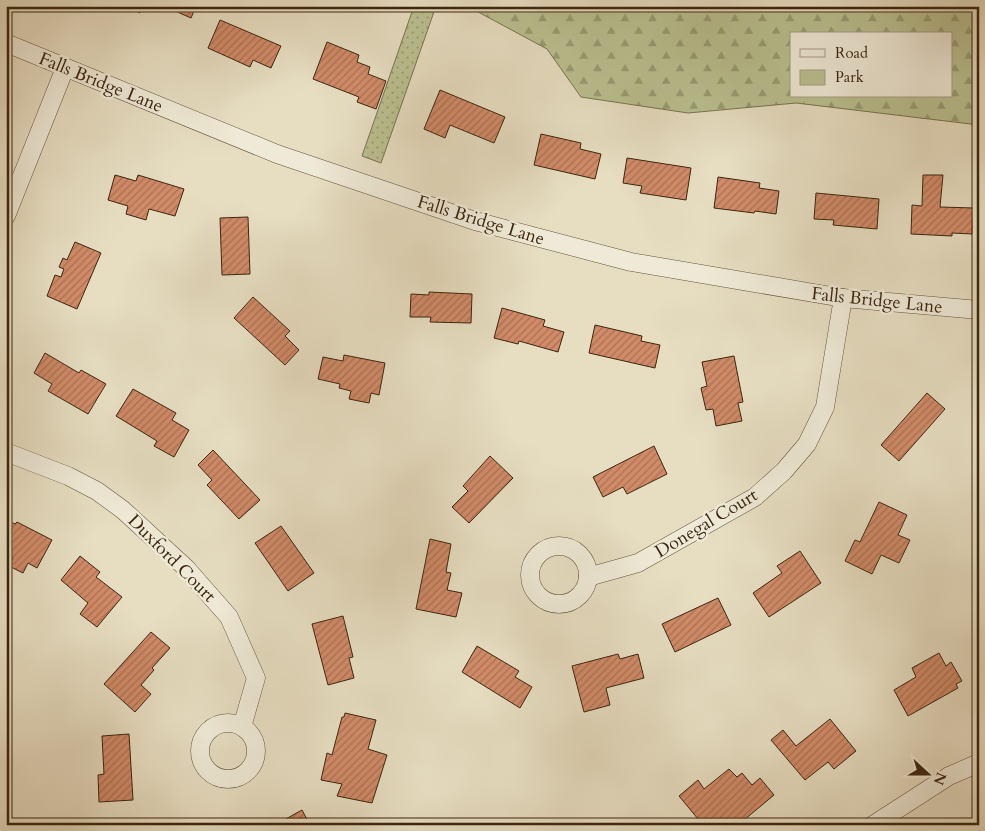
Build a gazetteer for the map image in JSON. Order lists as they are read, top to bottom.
{
  "streets": {
    "street": ["Falls Bridge Lane", "Donegal Court", "Duxford Court"]
  },
  "crossings": [
    ["Falls Bridge Lane", "Donegal Court"]
  ],
  "legend": ["Road", "Park"],
  "north": "right"
}
